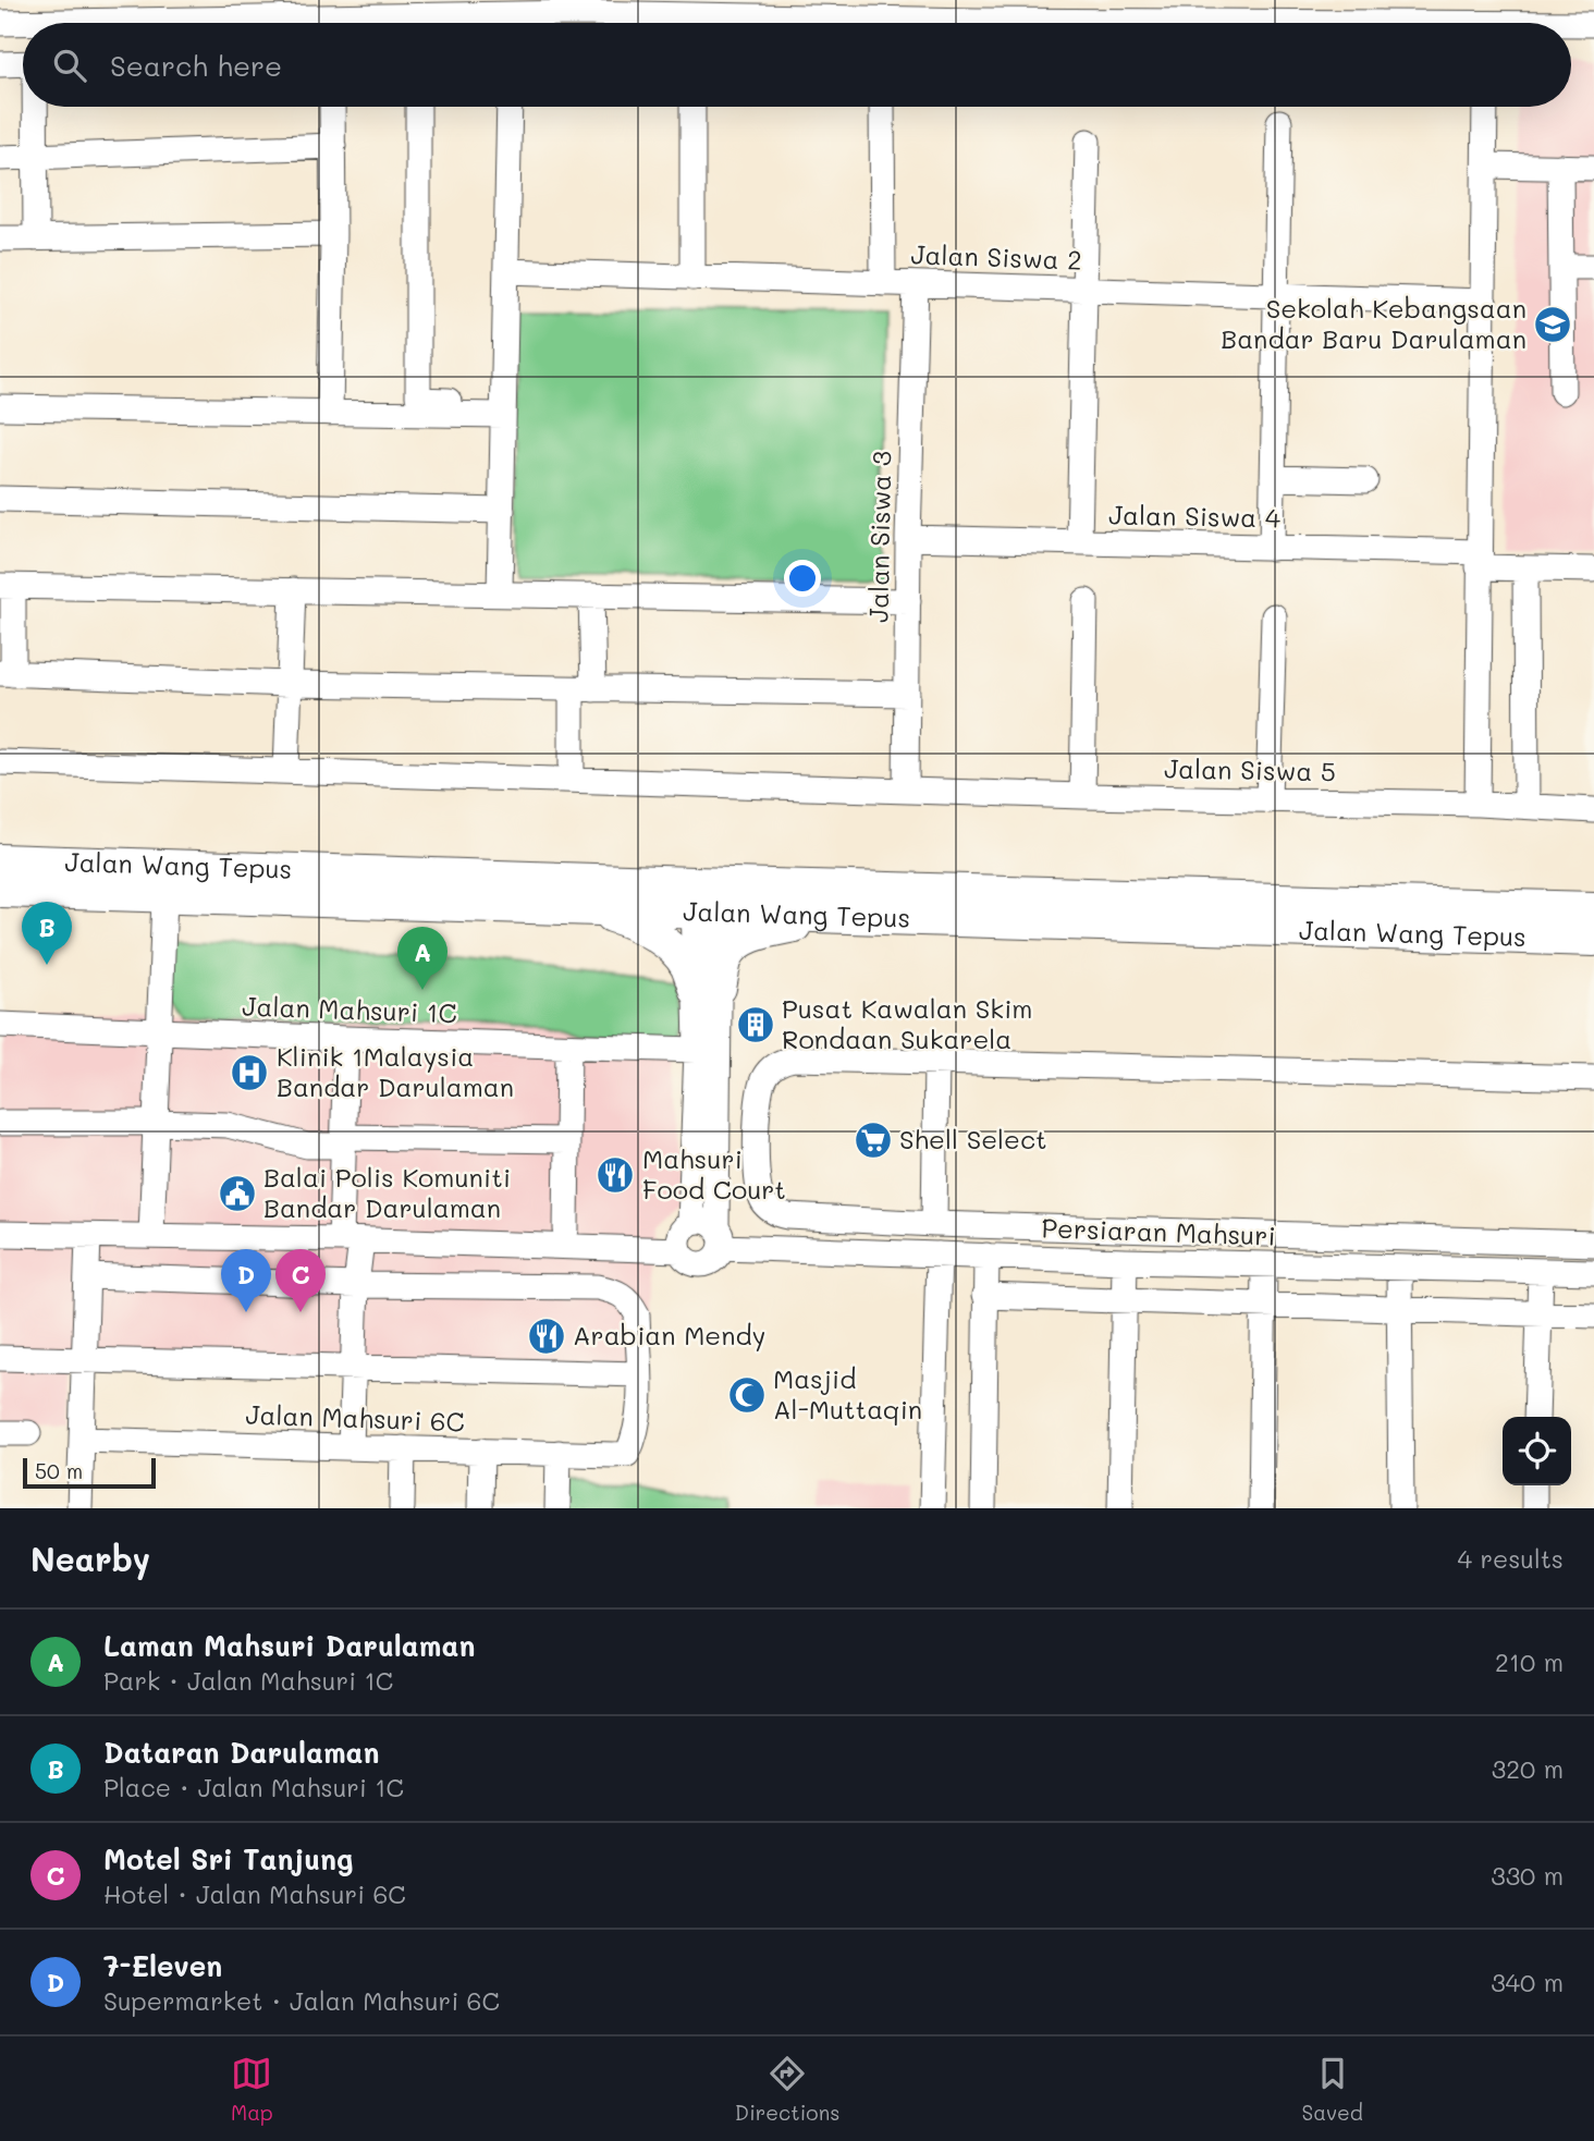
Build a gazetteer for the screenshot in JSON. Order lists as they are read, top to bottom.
{
  "streets": {
    "main road": ["Jalan Wang Tepus"],
    "street": [
      "Jalan Siswa 2",
      "Jalan Siswa 4",
      "Jalan Siswa 3",
      "Jalan Siswa 5",
      "Jalan Mahsuri 1C",
      "Persiaran Mahsuri",
      "Jalan Mahsuri 6C"
    ]
  },
  "crossings": [
    ["Jalan Siswa 2", "Jalan Siswa 3"],
    ["Jalan Siswa 4", "Jalan Siswa 3"],
    ["Jalan Siswa 3", "Jalan Siswa 5"]
  ],
  "places": {
    "school or university": ["Sekolah Kebangsaan Bandar Baru Darulaman"],
    "building": ["Pusat Kawalan Skim Rondaan Sukarela"],
    "hospital": ["Klinik 1Malaysia Bandar Darulaman"],
    "supermarket": ["Shell Select"],
    "restaurant": ["Mahsuri Food Court", "Arabian Mendy"],
    "public building": ["Balai Polis Komuniti Bandar Darulaman"],
    "mosque": ["Masjid Al-Muttaqin"]
  },
  "scale_bar": "50 m",
  "page": {
    "search": "Search here",
    "pins": [
      "B",
      "A",
      "C",
      "D"
    ],
    "scale": "50 m",
    "heading": ["Nearby", "4 results"],
    "list": [
      {
        "mark": "A",
        "name": "Laman Mahsuri Darulaman",
        "note": "Park · Jalan Mahsuri 1C",
        "value": "210 m"
      },
      {
        "mark": "B",
        "name": "Dataran Darulaman",
        "note": "Place · Jalan Mahsuri 1C",
        "value": "320 m"
      },
      {
        "mark": "C",
        "name": "Motel Sri Tanjung",
        "note": "Hotel · Jalan Mahsuri 6C",
        "value": "330 m"
      },
      {
        "mark": "D",
        "name": "7-Eleven",
        "note": "Supermarket · Jalan Mahsuri 6C",
        "value": "340 m"
      }
    ],
    "nav": ["Map", "Directions", "Saved"]
  }
}
